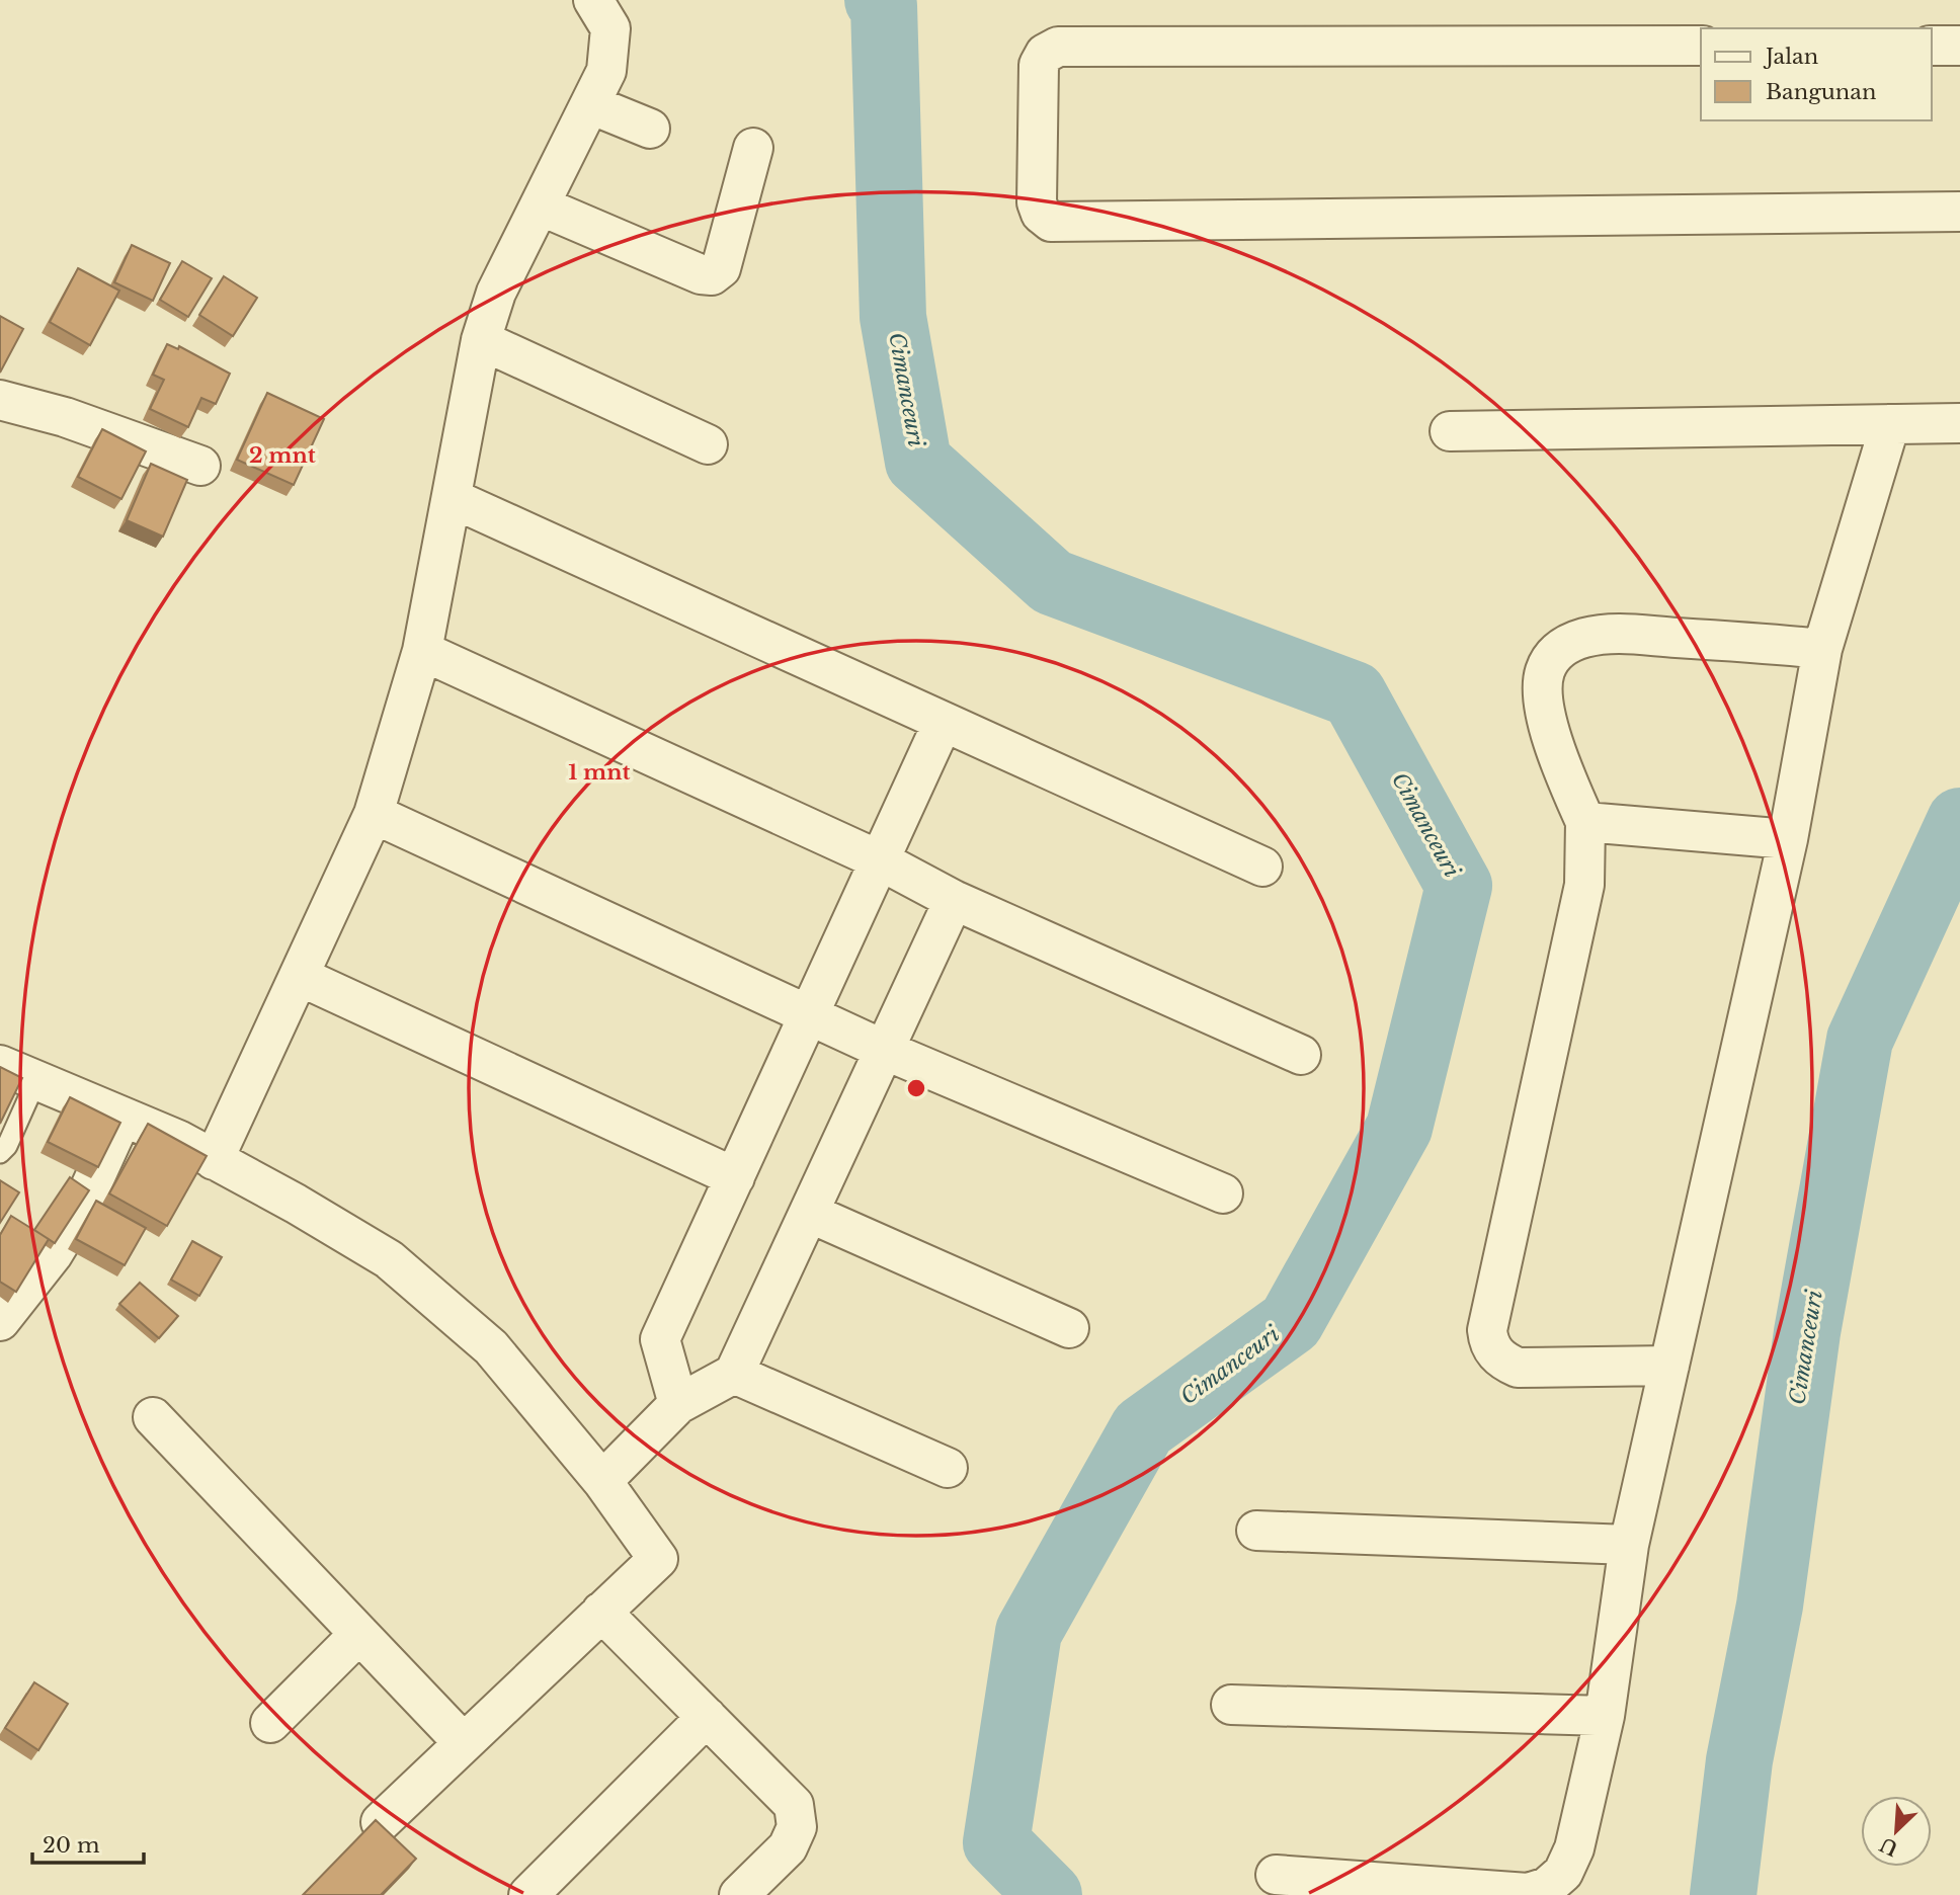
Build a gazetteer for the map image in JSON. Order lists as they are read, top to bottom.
{
  "water": ["Cimanceuri"],
  "legend": ["Jalan", "Bangunan"],
  "scale_bar": "20 m",
  "north": "bottom left",
  "rings": ["2 mnt", "1 mnt"]
}
